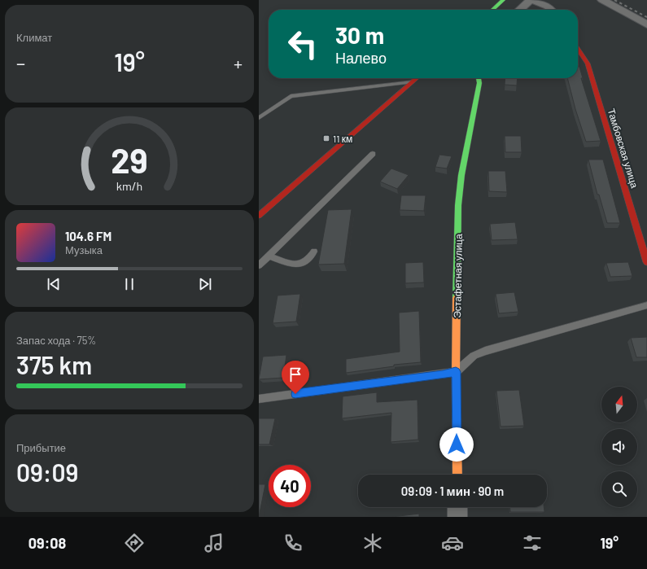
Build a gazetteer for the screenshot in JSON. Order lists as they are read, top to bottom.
{
  "streets": {
    "street": ["Тамбовская улица", "Эстафетная улица"]
  },
  "places": {
    "transit": ["11 км"]
  },
  "north": "top",
  "page": {
    "tile": [
      "Климат",
      ["Запас хода · 75%", "375 km"],
      ["Прибытие", "09:09"]
    ],
    "turn": ["30 m", "Налево"],
    "heat": ["−", "19°", "+"],
    "song": ["104.6 FM", "Музыка"],
    "limit": "40",
    "trip": "09:09 · 1 мин · 90 m",
    "tabs": ["09:08", "19°"],
    "gauge": ["29", "km/h"]
  }
}
